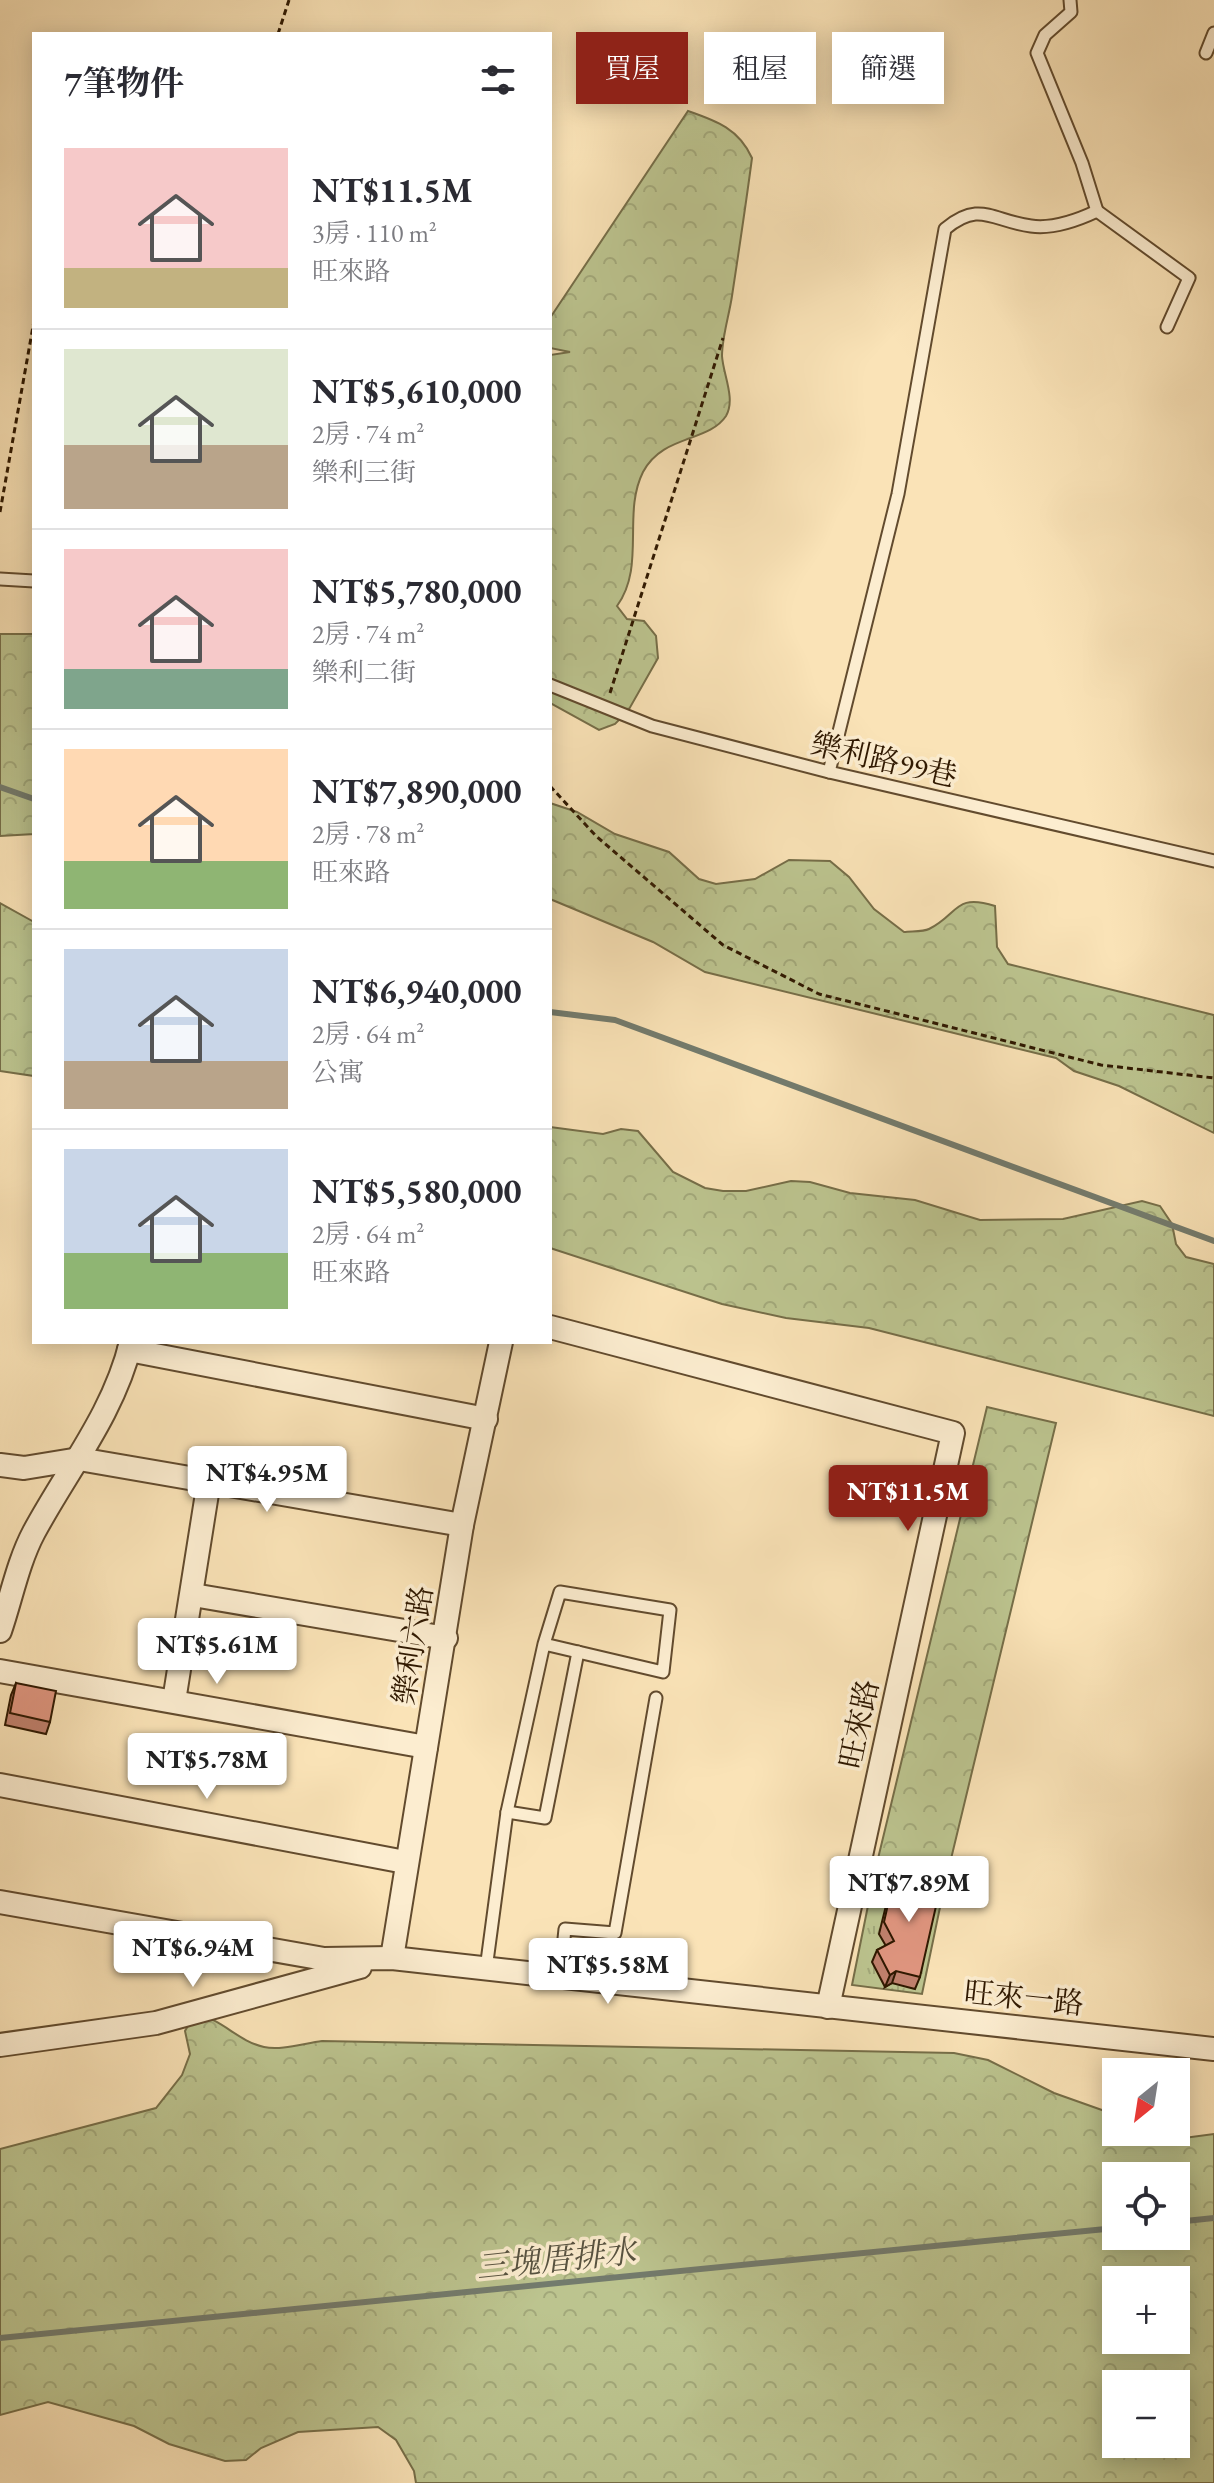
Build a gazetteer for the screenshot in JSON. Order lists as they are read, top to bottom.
{
  "streets": {
    "street": ["樂利六路", "旺來路", "旺來一路"],
    "lane": ["樂利路99巷"]
  },
  "crossings": [
    ["旺來路", "旺來一路"]
  ],
  "water": ["三塊厝排水"],
  "north": "bottom left",
  "page": {
    "chip": ["買屋", "租屋", "篩選"],
    "heading": "7筆物件",
    "list": [
      {
        "name": "NT$11.5M",
        "note": "3房 · 110 m² · 旺來路"
      },
      {
        "name": "NT$5,610,000",
        "note": "2房 · 74 m² · 樂利三街"
      },
      {
        "name": "NT$5,780,000",
        "note": "2房 · 74 m² · 樂利二街"
      },
      {
        "name": "NT$7,890,000",
        "note": "2房 · 78 m² · 旺來路"
      },
      {
        "name": "NT$6,940,000",
        "note": "2房 · 64 m² · 公寓"
      },
      {
        "name": "NT$5,580,000",
        "note": "2房 · 64 m² · 旺來路"
      }
    ],
    "price": [
      "NT$4.95M",
      "NT$11.5M",
      "NT$5.61M",
      "NT$5.78M",
      "NT$7.89M",
      "NT$6.94M",
      "NT$5.58M"
    ],
    "map_buttons": ["+", "−"]
  }
}
